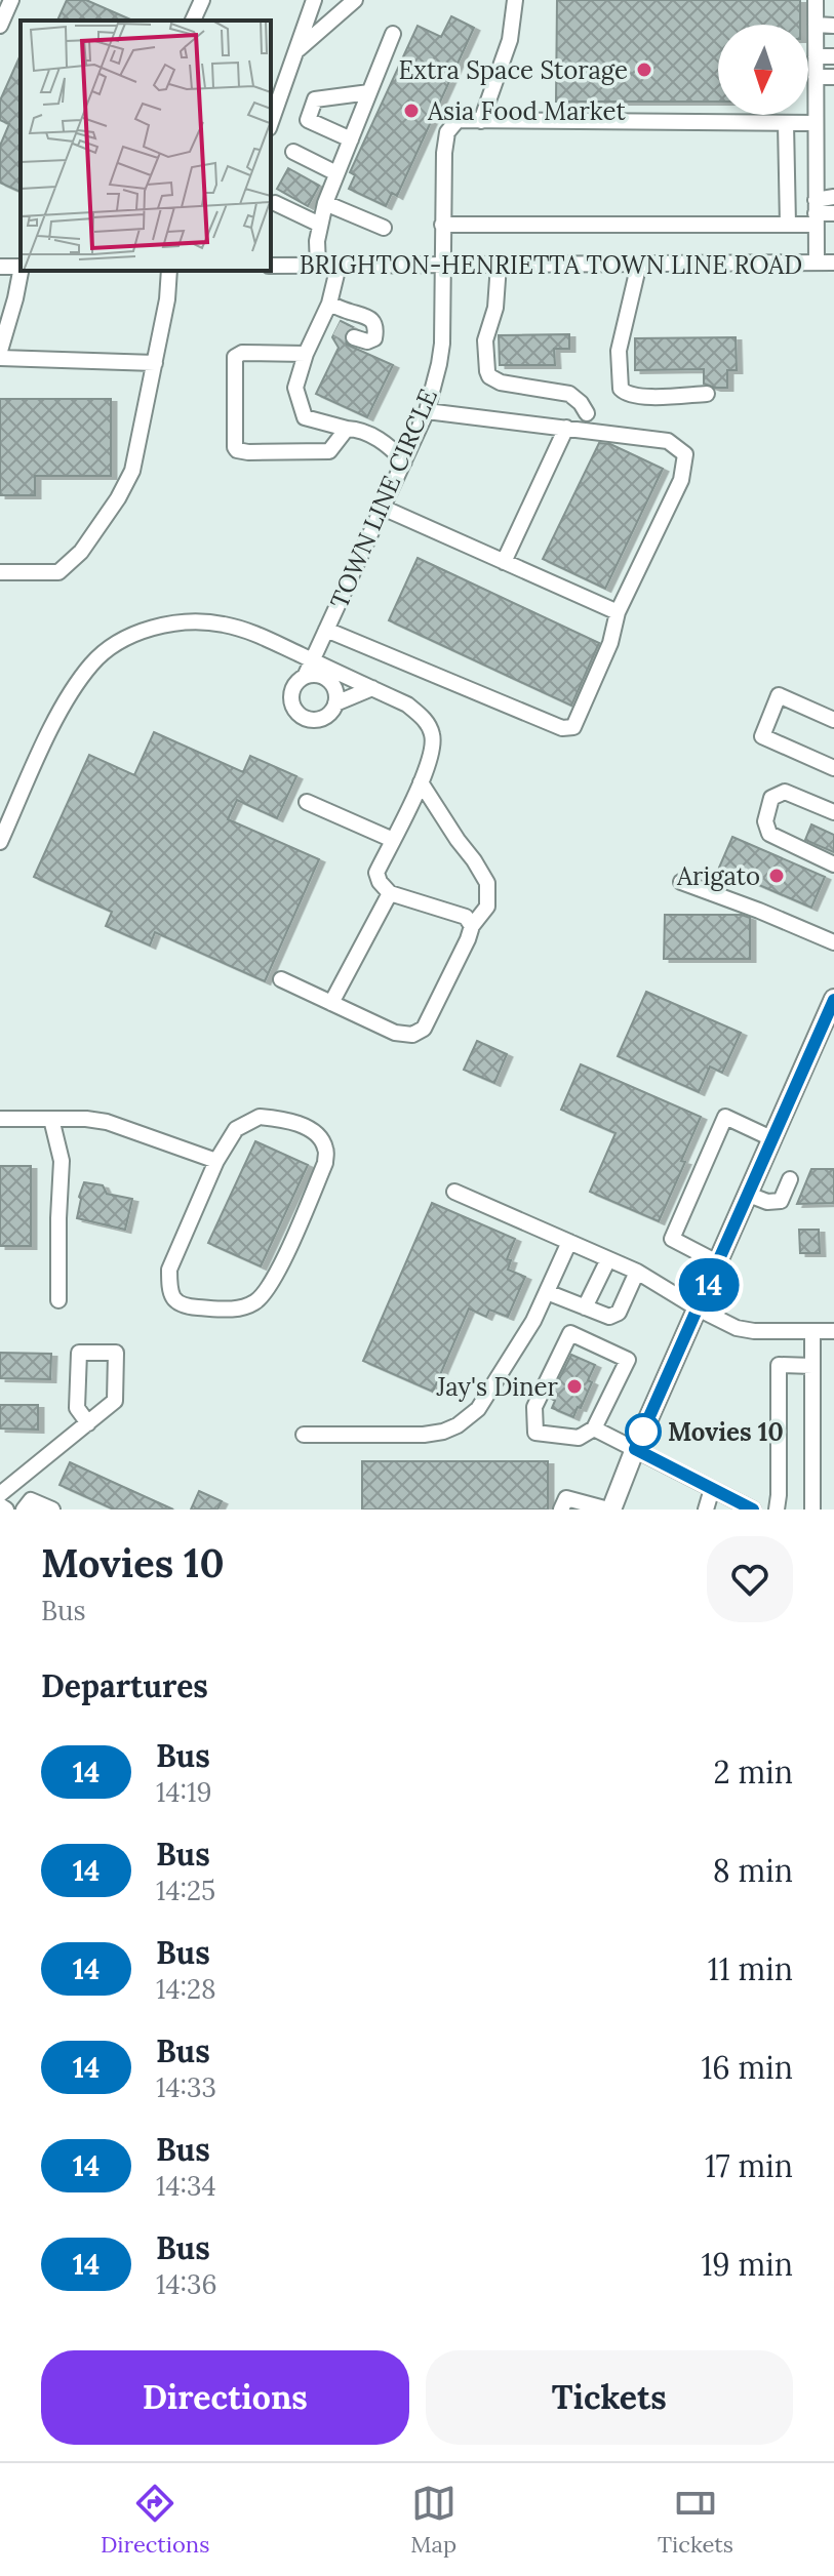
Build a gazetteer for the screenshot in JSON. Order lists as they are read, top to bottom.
{
  "streets": {
    "street": ["BRIGHTON-HENRIETTA TOWN LINE ROAD", "TOWN LINE CIRCLE"]
  },
  "crossings": [
    ["BRIGHTON-HENRIETTA TOWN LINE ROAD", "TOWN LINE CIRCLE"]
  ],
  "places": [
    "Extra Space Storage",
    "Asia Food Market",
    "Arigato",
    "Jay's Diner",
    "Movies 10"
  ],
  "lines": ["bus line 14"],
  "north": "bottom",
  "page": {
    "on_map": "14",
    "heading": [
      ["Movies 10", "Bus"],
      "Departures"
    ],
    "list": [
      {
        "mark": "14",
        "name": "Bus",
        "note": "14:19",
        "value": "2 min"
      },
      {
        "mark": "14",
        "name": "Bus",
        "note": "14:25",
        "value": "8 min"
      },
      {
        "mark": "14",
        "name": "Bus",
        "note": "14:28",
        "value": "11 min"
      },
      {
        "mark": "14",
        "name": "Bus",
        "note": "14:33",
        "value": "16 min"
      },
      {
        "mark": "14",
        "name": "Bus",
        "note": "14:34",
        "value": "17 min"
      },
      {
        "mark": "14",
        "name": "Bus",
        "note": "14:36",
        "value": "19 min"
      }
    ],
    "buttons": ["Directions", "Tickets"],
    "tabs": ["Directions", "Map", "Tickets"]
  }
}
